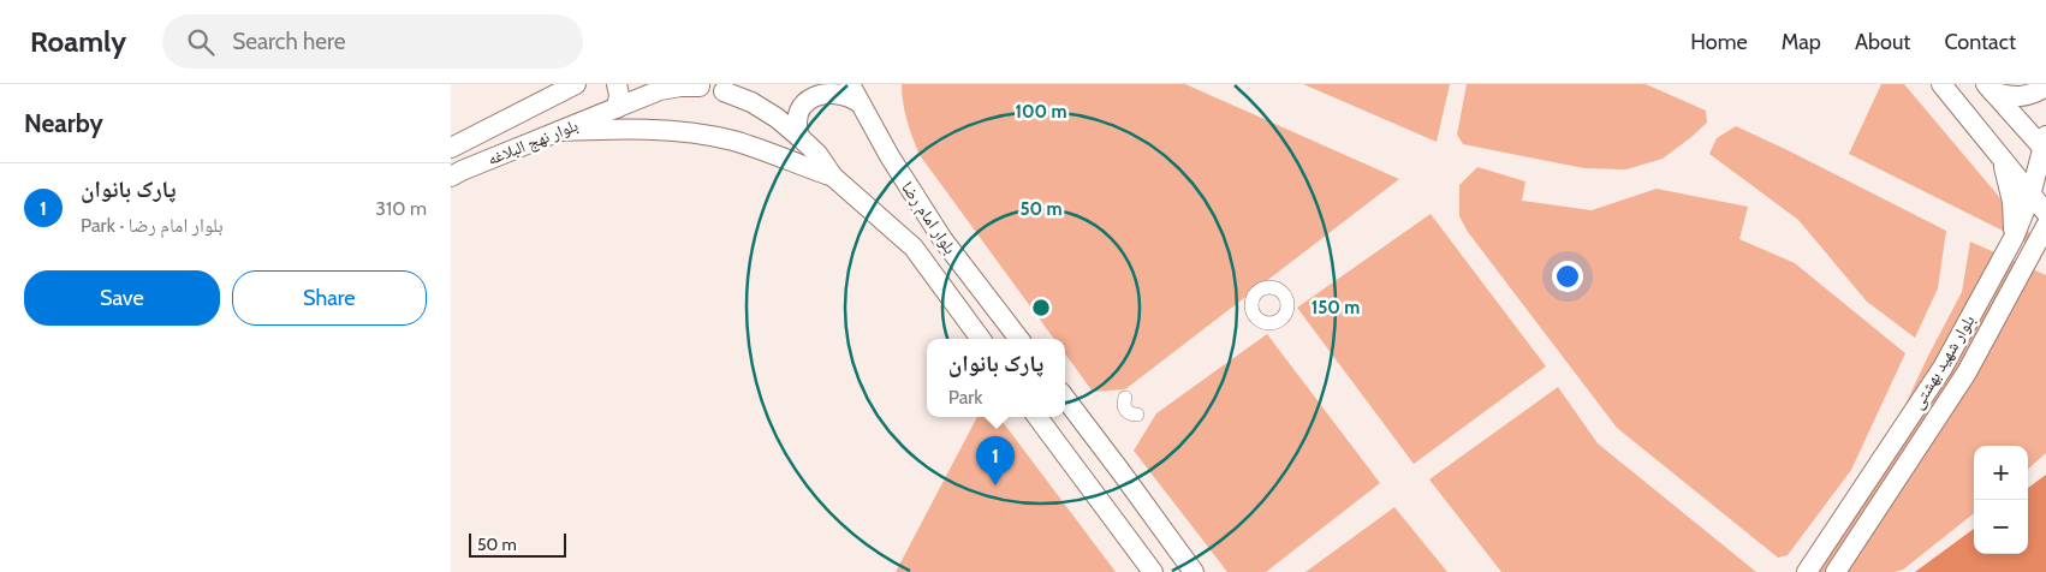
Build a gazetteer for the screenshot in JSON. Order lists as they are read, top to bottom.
{
  "streets": {
    "main road": ["بلوار نهج البلاغه", "بلوار امام رضا", "بلوار شهید بهشتی"]
  },
  "crossings": [
    ["بلوار نهج البلاغه", "بلوار امام رضا"]
  ],
  "scale_bar": "50 m",
  "page": {
    "header": "Roamly",
    "search": "Search here",
    "nav": [
      "Home",
      "Map",
      "About",
      "Contact"
    ],
    "heading": "Nearby",
    "list": [
      {
        "mark": "1",
        "name": "پارک بانوان",
        "note": "Park · بلوار امام رضا",
        "value": "310 m"
      }
    ],
    "buttons": ["Save", "Share"],
    "popup": ["پارک بانوان", "Park"],
    "pins": "1",
    "map_buttons": ["+", "−"],
    "scale": "50 m"
  },
  "rings": ["100 m", "50 m", "150 m"]
}
